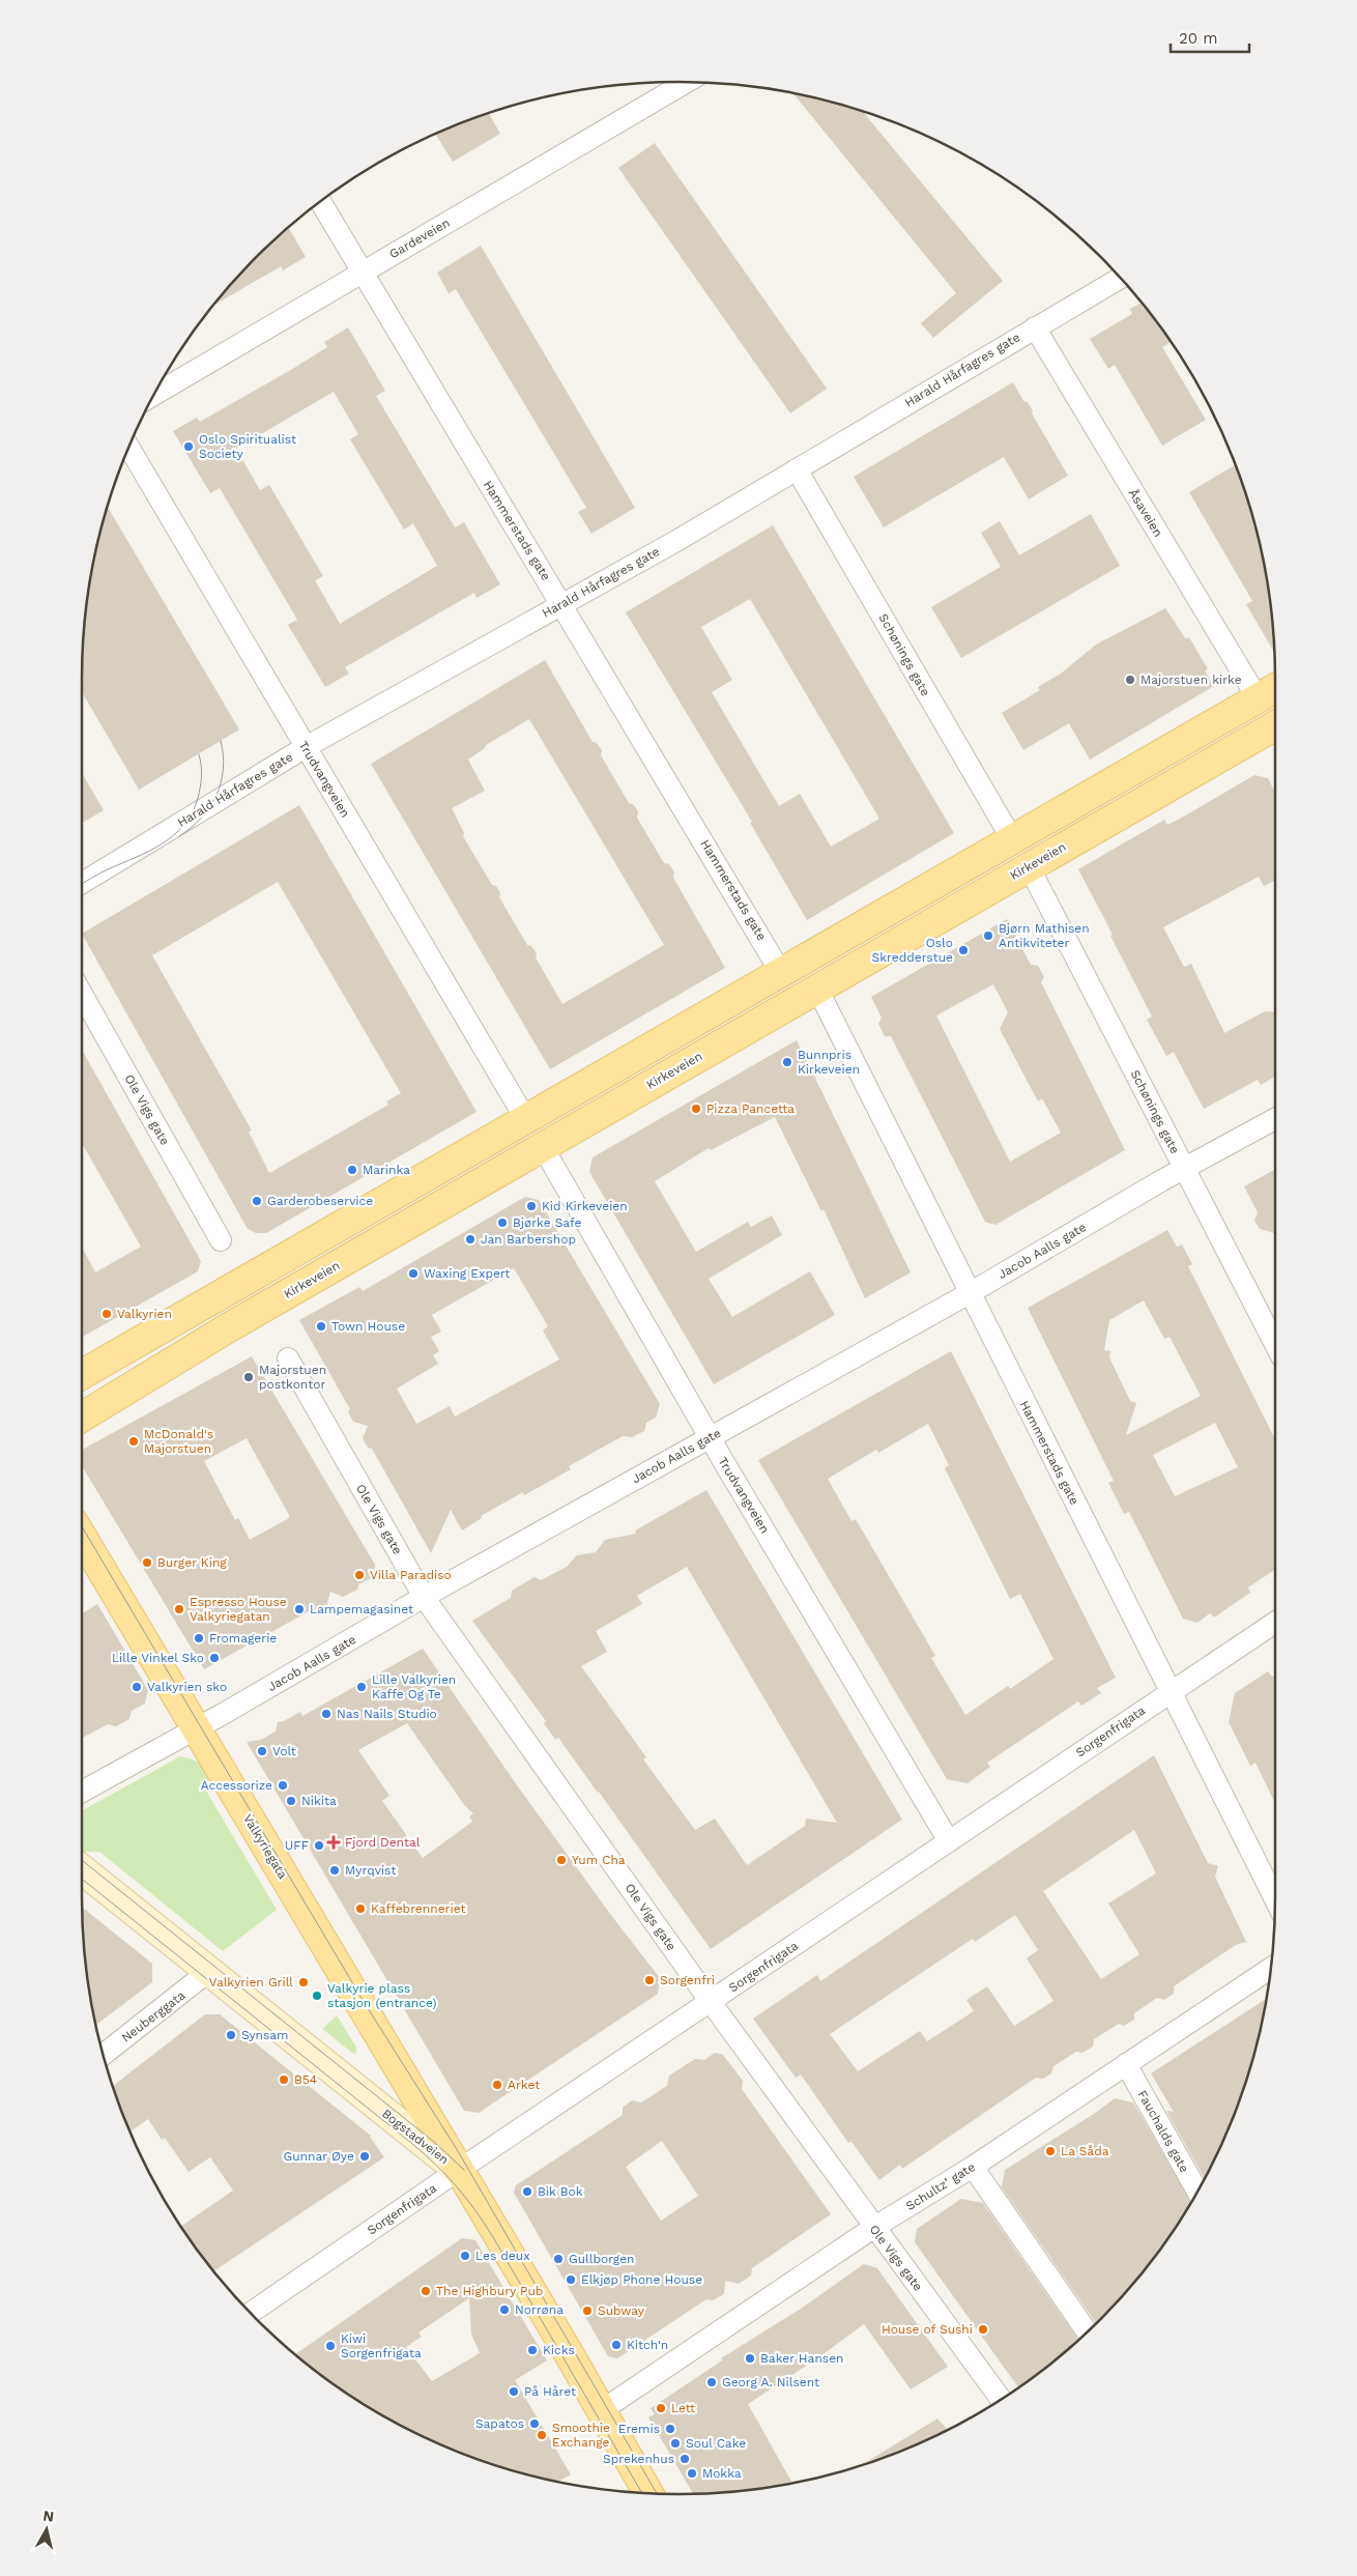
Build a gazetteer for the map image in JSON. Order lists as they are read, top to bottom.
{
  "streets": {
    "main road": ["Kirkeveien", "Valkyriegata", "Bogstadveien"],
    "street": [
      "Gardeveien",
      "Harald Hårfagres gate",
      "Åsaveien",
      "Hammerstads gate",
      "Schønings gate",
      "Trudvangveien",
      "Ole Vigs gate",
      "Jacob Aalls gate",
      "Sorgenfrigata",
      "Neuberggata",
      "Fauchalds gate",
      "Schultz’ gate"
    ]
  },
  "crossings": [
    ["Gardeveien", "Hammerstads gate"],
    ["Harald Hårfagres gate", "Åsaveien"],
    ["Harald Hårfagres gate", "Hammerstads gate"],
    ["Harald Hårfagres gate", "Schønings gate"],
    ["Harald Hårfagres gate", "Trudvangveien"],
    ["Hammerstads gate", "Kirkeveien"],
    ["Hammerstads gate", "Jacob Aalls gate"],
    ["Hammerstads gate", "Sorgenfrigata"],
    ["Schønings gate", "Kirkeveien"],
    ["Schønings gate", "Jacob Aalls gate"],
    ["Trudvangveien", "Kirkeveien"],
    ["Trudvangveien", "Jacob Aalls gate"],
    ["Trudvangveien", "Sorgenfrigata"],
    ["Ole Vigs gate", "Jacob Aalls gate"],
    ["Ole Vigs gate", "Sorgenfrigata"],
    ["Ole Vigs gate", "Schultz’ gate"],
    ["Jacob Aalls gate", "Valkyriegata"],
    ["Sorgenfrigata", "Valkyriegata"],
    ["Sorgenfrigata", "Bogstadveien"],
    ["Valkyriegata", "Bogstadveien"],
    ["Neuberggata", "Bogstadveien"],
    ["Fauchalds gate", "Schultz’ gate"],
    ["Bogstadveien", "Schultz’ gate"]
  ],
  "places": {
    "other": [
      "Oslo Spiritualist Society",
      "Majorstuen kirke",
      "Bjørn Mathisen Antikviteter",
      "Oslo Skredderstue",
      "Bunnpris Kirkeveien",
      "Pizza Pancetta",
      "Marinka",
      "Garderobeservice",
      "Kid Kirkeveien",
      "Bjørke Safe",
      "Jan Barbershop",
      "Waxing Expert",
      "Valkyrien",
      "Town House",
      "Majorstuen postkontor",
      "McDonald's Majorstuen",
      "Burger King",
      "Villa Paradiso",
      "Espresso House Valkyriegatan",
      "Lampemagasinet",
      "Fromagerie",
      "Lille Vinkel Sko",
      "Valkyrien sko",
      "Lille Valkyrien Kaffe Og Te",
      "Nas Nails Studio",
      "Volt",
      "Accessorize",
      "Nikita",
      "UFF",
      "Yum Cha",
      "Myrqvist",
      "Kaffebrenneriet",
      "Sorgenfri",
      "Valkyrien Grill",
      "Valkyrie plass stasjon (entrance)",
      "Synsam",
      "B54",
      "Arket",
      "La Såda",
      "Gunnar Øye",
      "Bik Bok",
      "Les deux",
      "Gullborgen",
      "Elkjøp Phone House",
      "The Highbury Pub",
      "Norrøna",
      "Subway",
      "House of Sushi",
      "Kitch'n",
      "Kiwi Sorgenfrigata",
      "Kicks",
      "Baker Hansen",
      "Georg A. Nilsent",
      "På Håret",
      "Lett",
      "Sapatos",
      "Eremis",
      "Smoothie Exchange",
      "Soul Cake",
      "Sprekenhus",
      "Mokka"
    ],
    "health": ["Fjord Dental"]
  },
  "scale_bar": "20 m",
  "north": "top"
}
